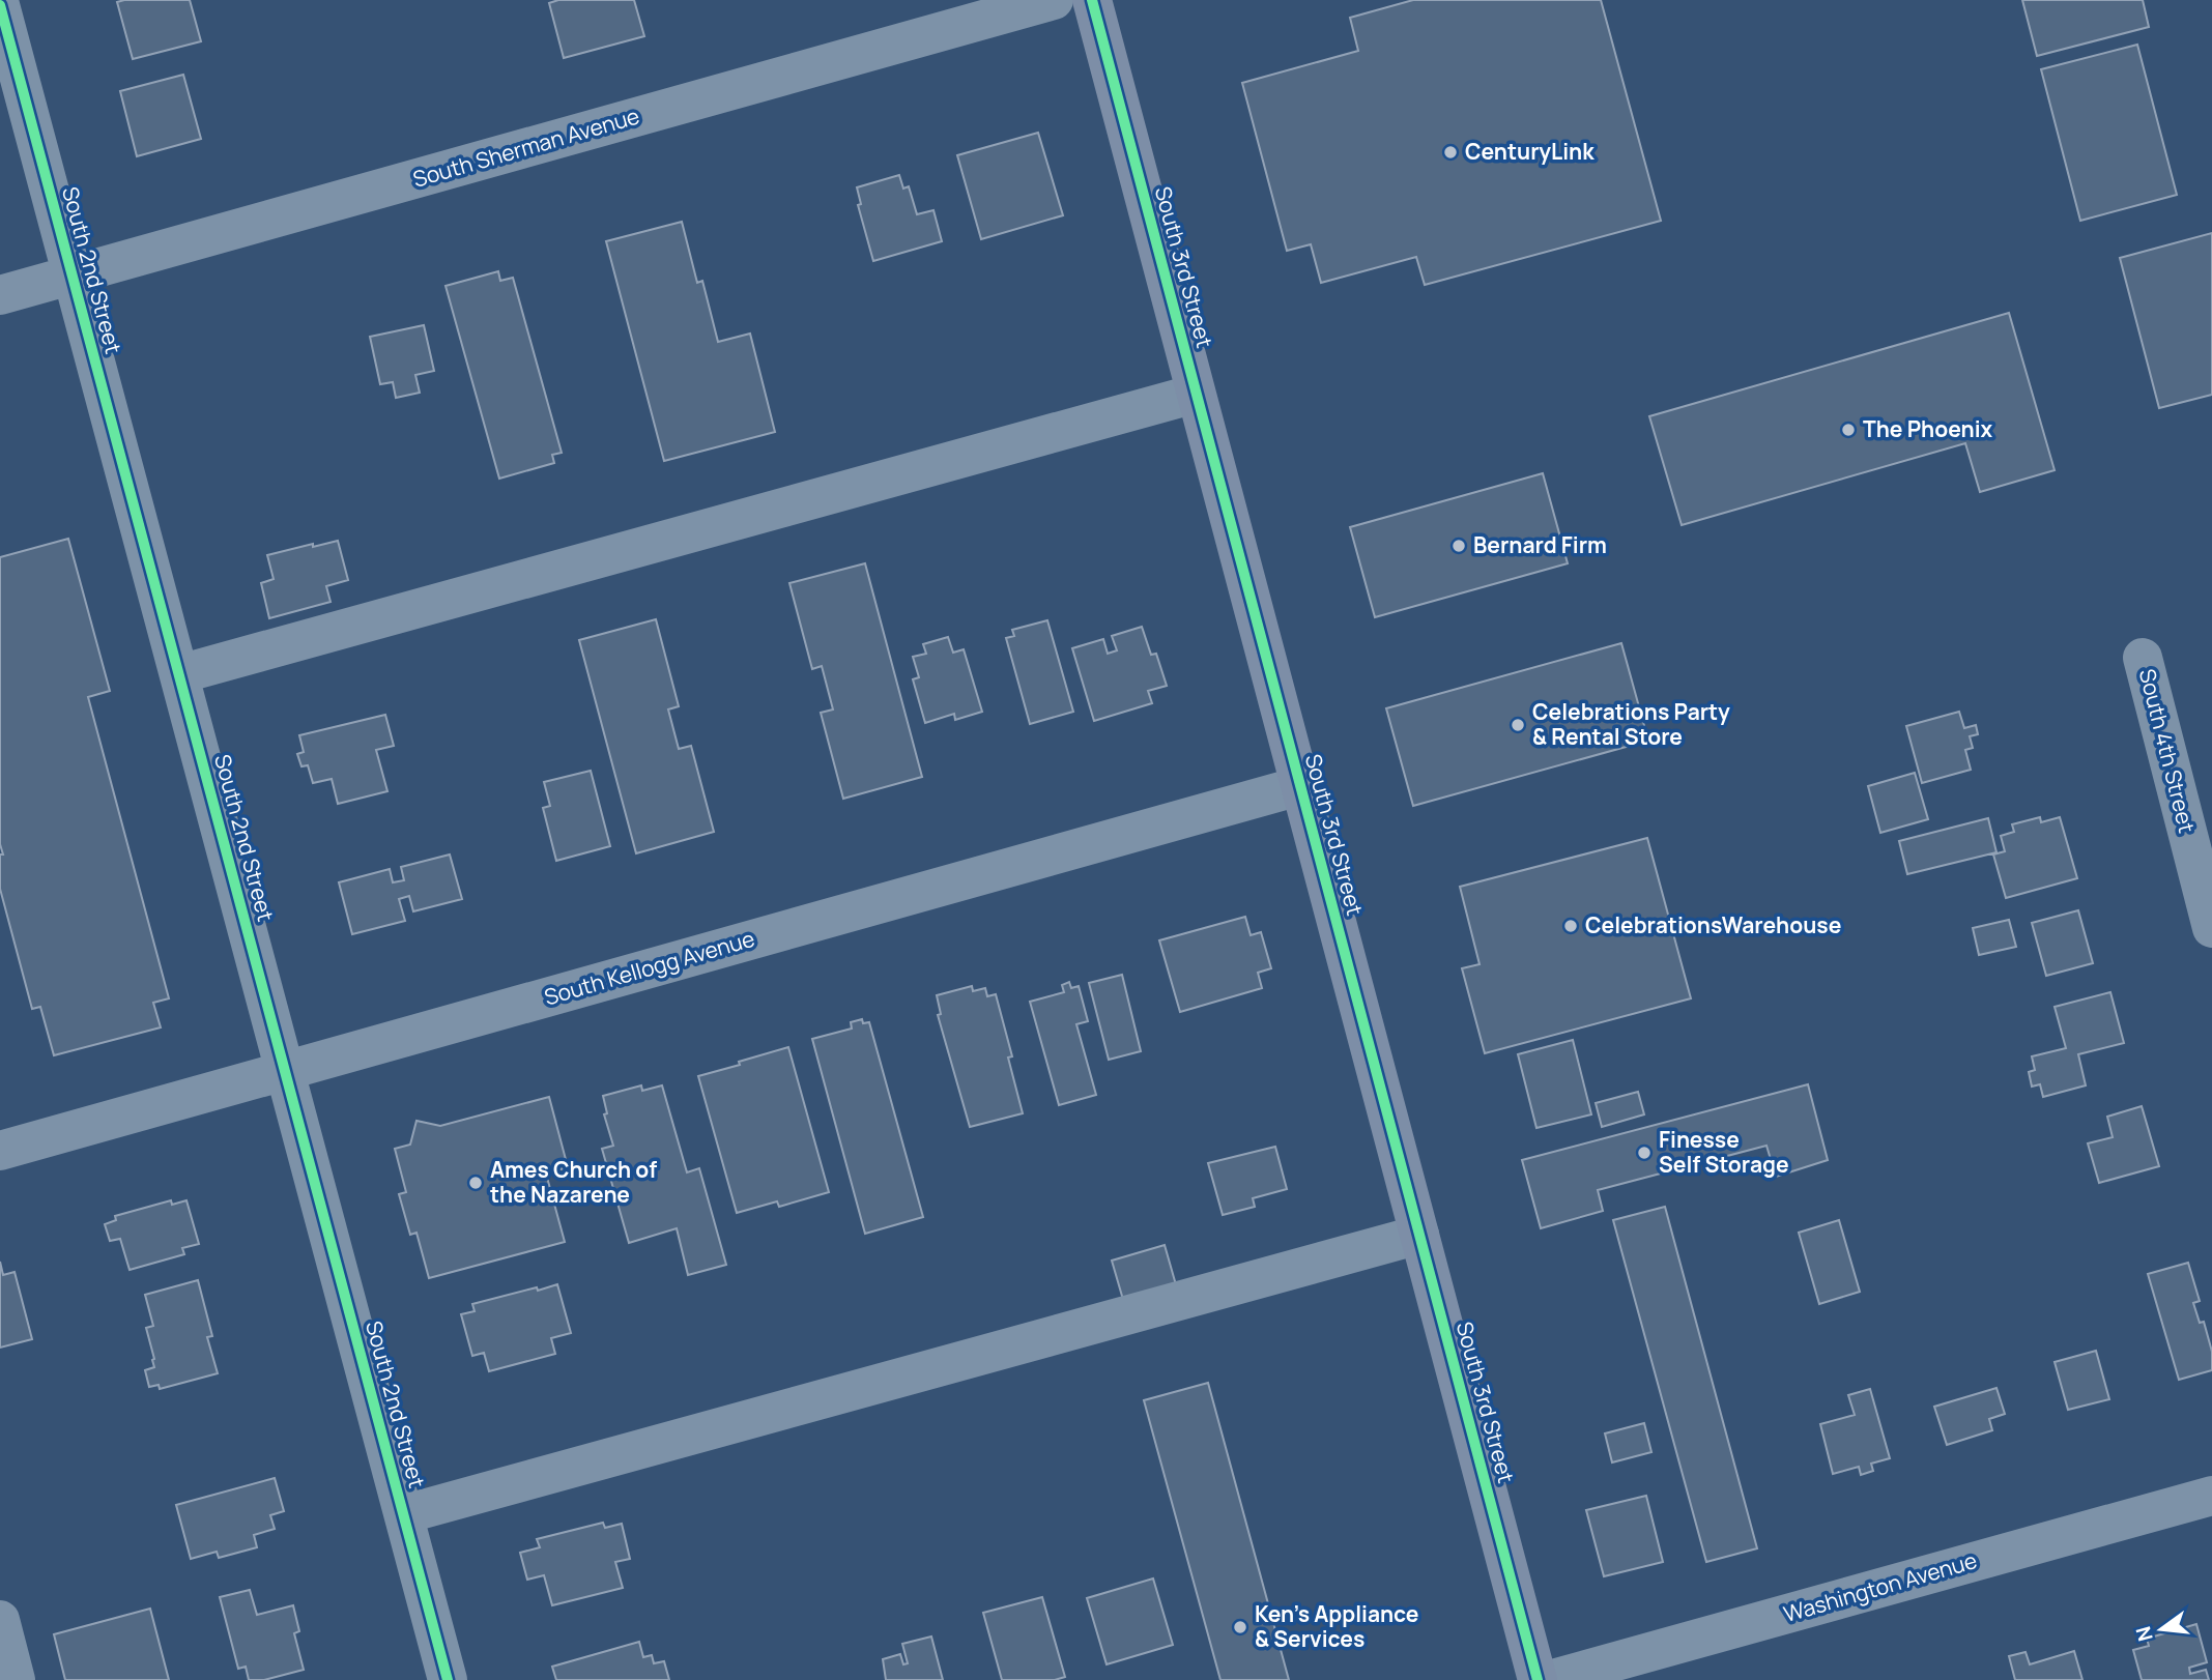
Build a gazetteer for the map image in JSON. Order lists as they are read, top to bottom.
{
  "streets": {
    "main road": ["South 3rd Street"],
    "street": [
      "South Sherman Avenue",
      "South 2nd Street",
      "South 4th Street",
      "South Kellogg Avenue",
      "Washington Avenue"
    ]
  },
  "crossings": [
    ["South Sherman Avenue", "South 2nd Street"],
    ["South 3rd Street", "South Kellogg Avenue"],
    ["South 2nd Street", "South Kellogg Avenue"]
  ],
  "places": [
    "CenturyLink",
    "The Phoenix",
    "Bernard Firm",
    "Celebrations Party & Rental Store",
    "CelebrationsWarehouse",
    "Finesse Self Storage",
    "Ames Church of the Nazarene",
    "Ken's Appliance & Services"
  ],
  "north": "left"
}
